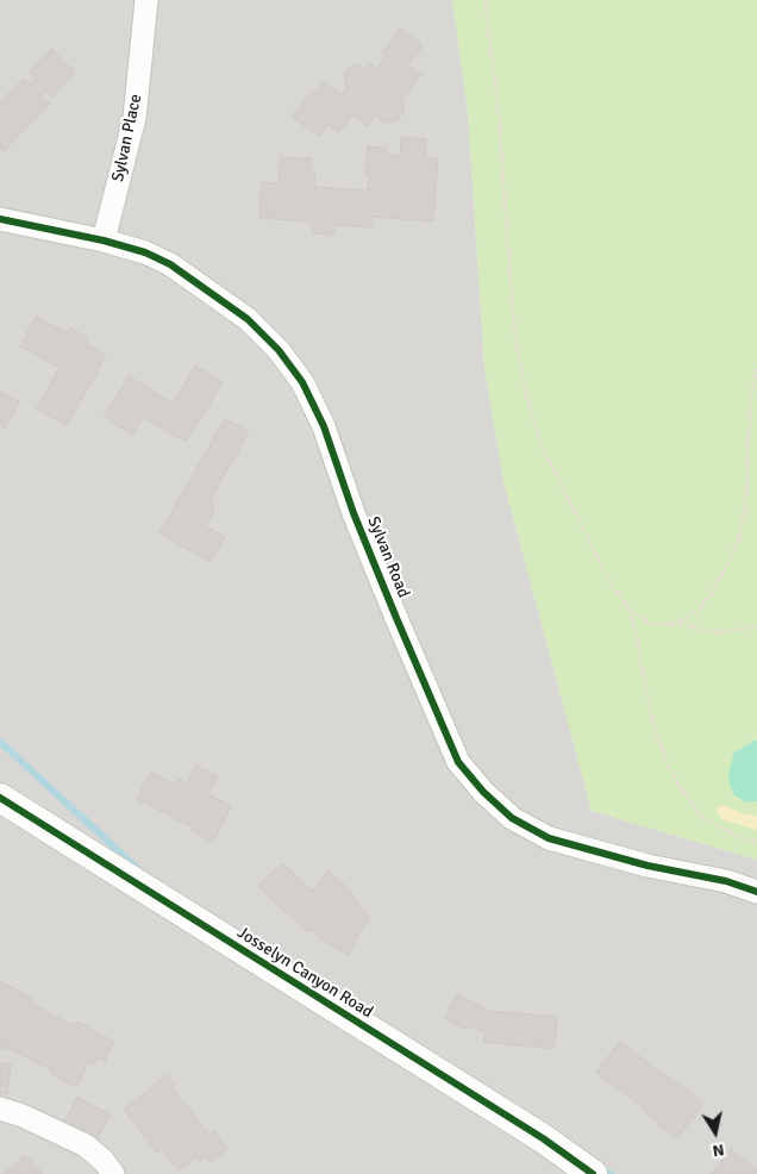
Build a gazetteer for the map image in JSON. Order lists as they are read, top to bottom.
{
  "streets": {
    "street": ["Sylvan Place", "Sylvan Road", "Josselyn Canyon Road"]
  },
  "crossings": [
    ["Sylvan Place", "Sylvan Road"]
  ],
  "north": "bottom"
}
